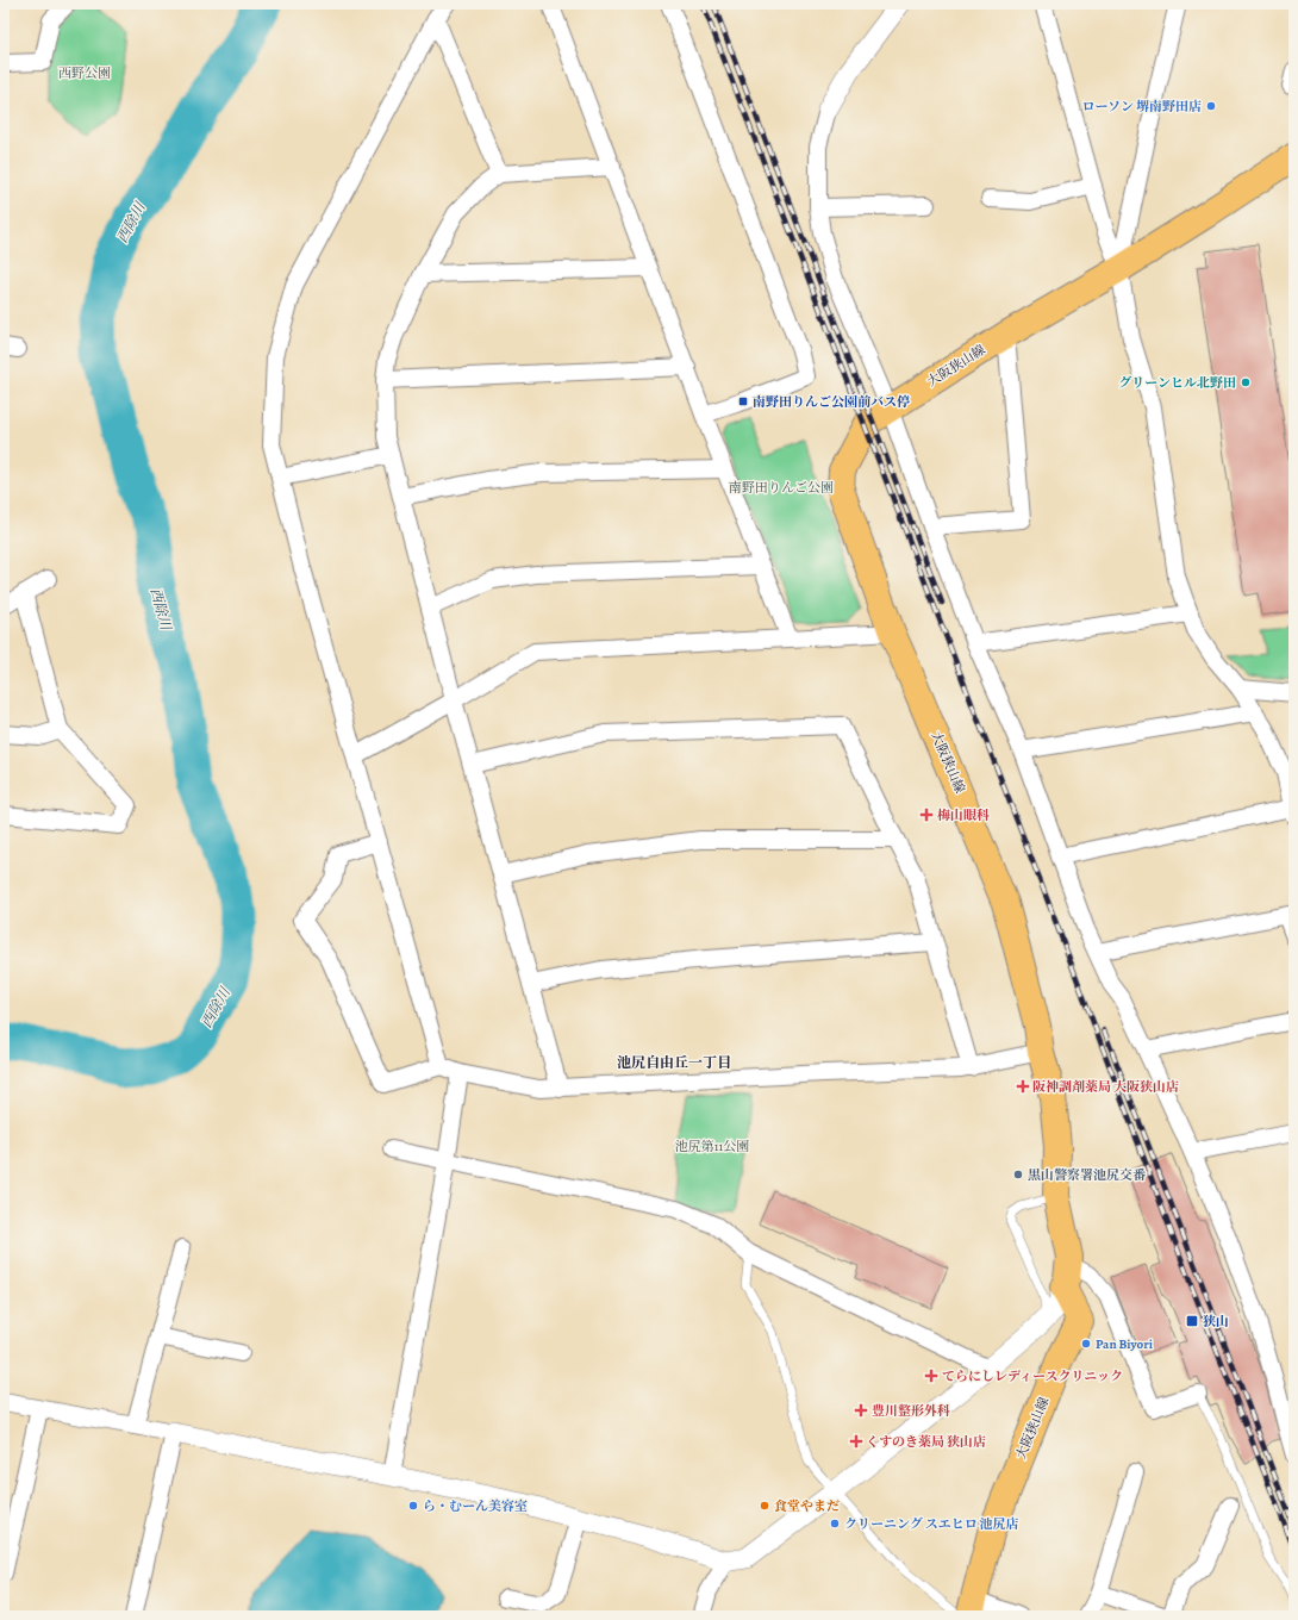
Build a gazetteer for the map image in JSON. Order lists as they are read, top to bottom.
{
  "streets": {
    "main road": ["大阪狭山線"]
  },
  "districts": ["池尻自由丘一丁目"],
  "water": ["西除川"],
  "parks": ["西野公園", "南野田りんご公園", "池尻第11公園"],
  "places": {
    "other": [
      "ローソン 堺南野田店",
      "グリーンヒル北野田",
      "黒山警察署池尻交番",
      "Pan Biyori",
      "ら・むーん美容室",
      "食堂やまだ",
      "クリーニング スエヒロ 池尻店"
    ],
    "transit": ["南野田りんご公園前バス停", "狭山"],
    "health": [
      "梅山眼科",
      "阪神調剤薬局 大阪狭山店",
      "てらにしレディースクリニック",
      "豊川整形外科",
      "くすのき薬局 狭山店"
    ]
  }
}
